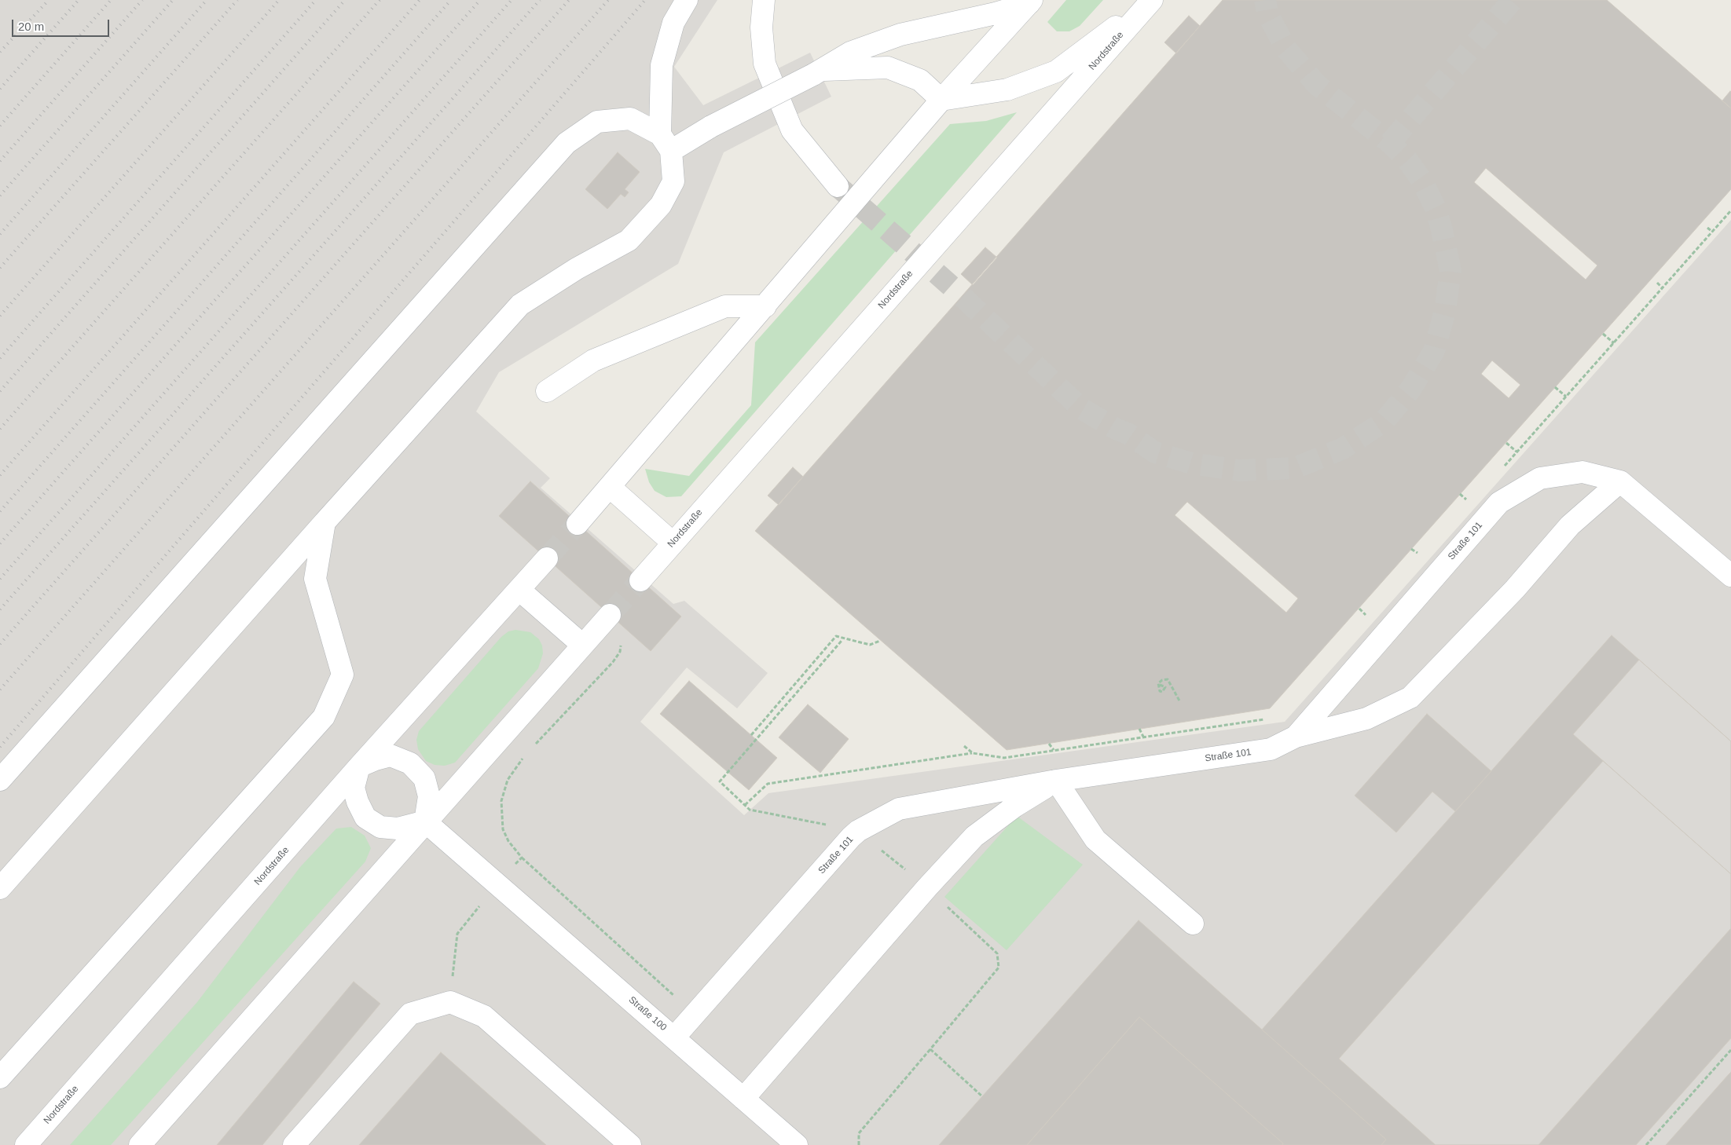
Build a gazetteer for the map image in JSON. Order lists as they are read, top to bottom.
{
  "streets": {
    "street": ["Nordstraße", "Straße 101", "Straße 100"]
  },
  "crossings": [
    ["Nordstraße", "Straße 100"],
    ["Straße 101", "Straße 100"]
  ],
  "scale_bar": "20 m"
}
